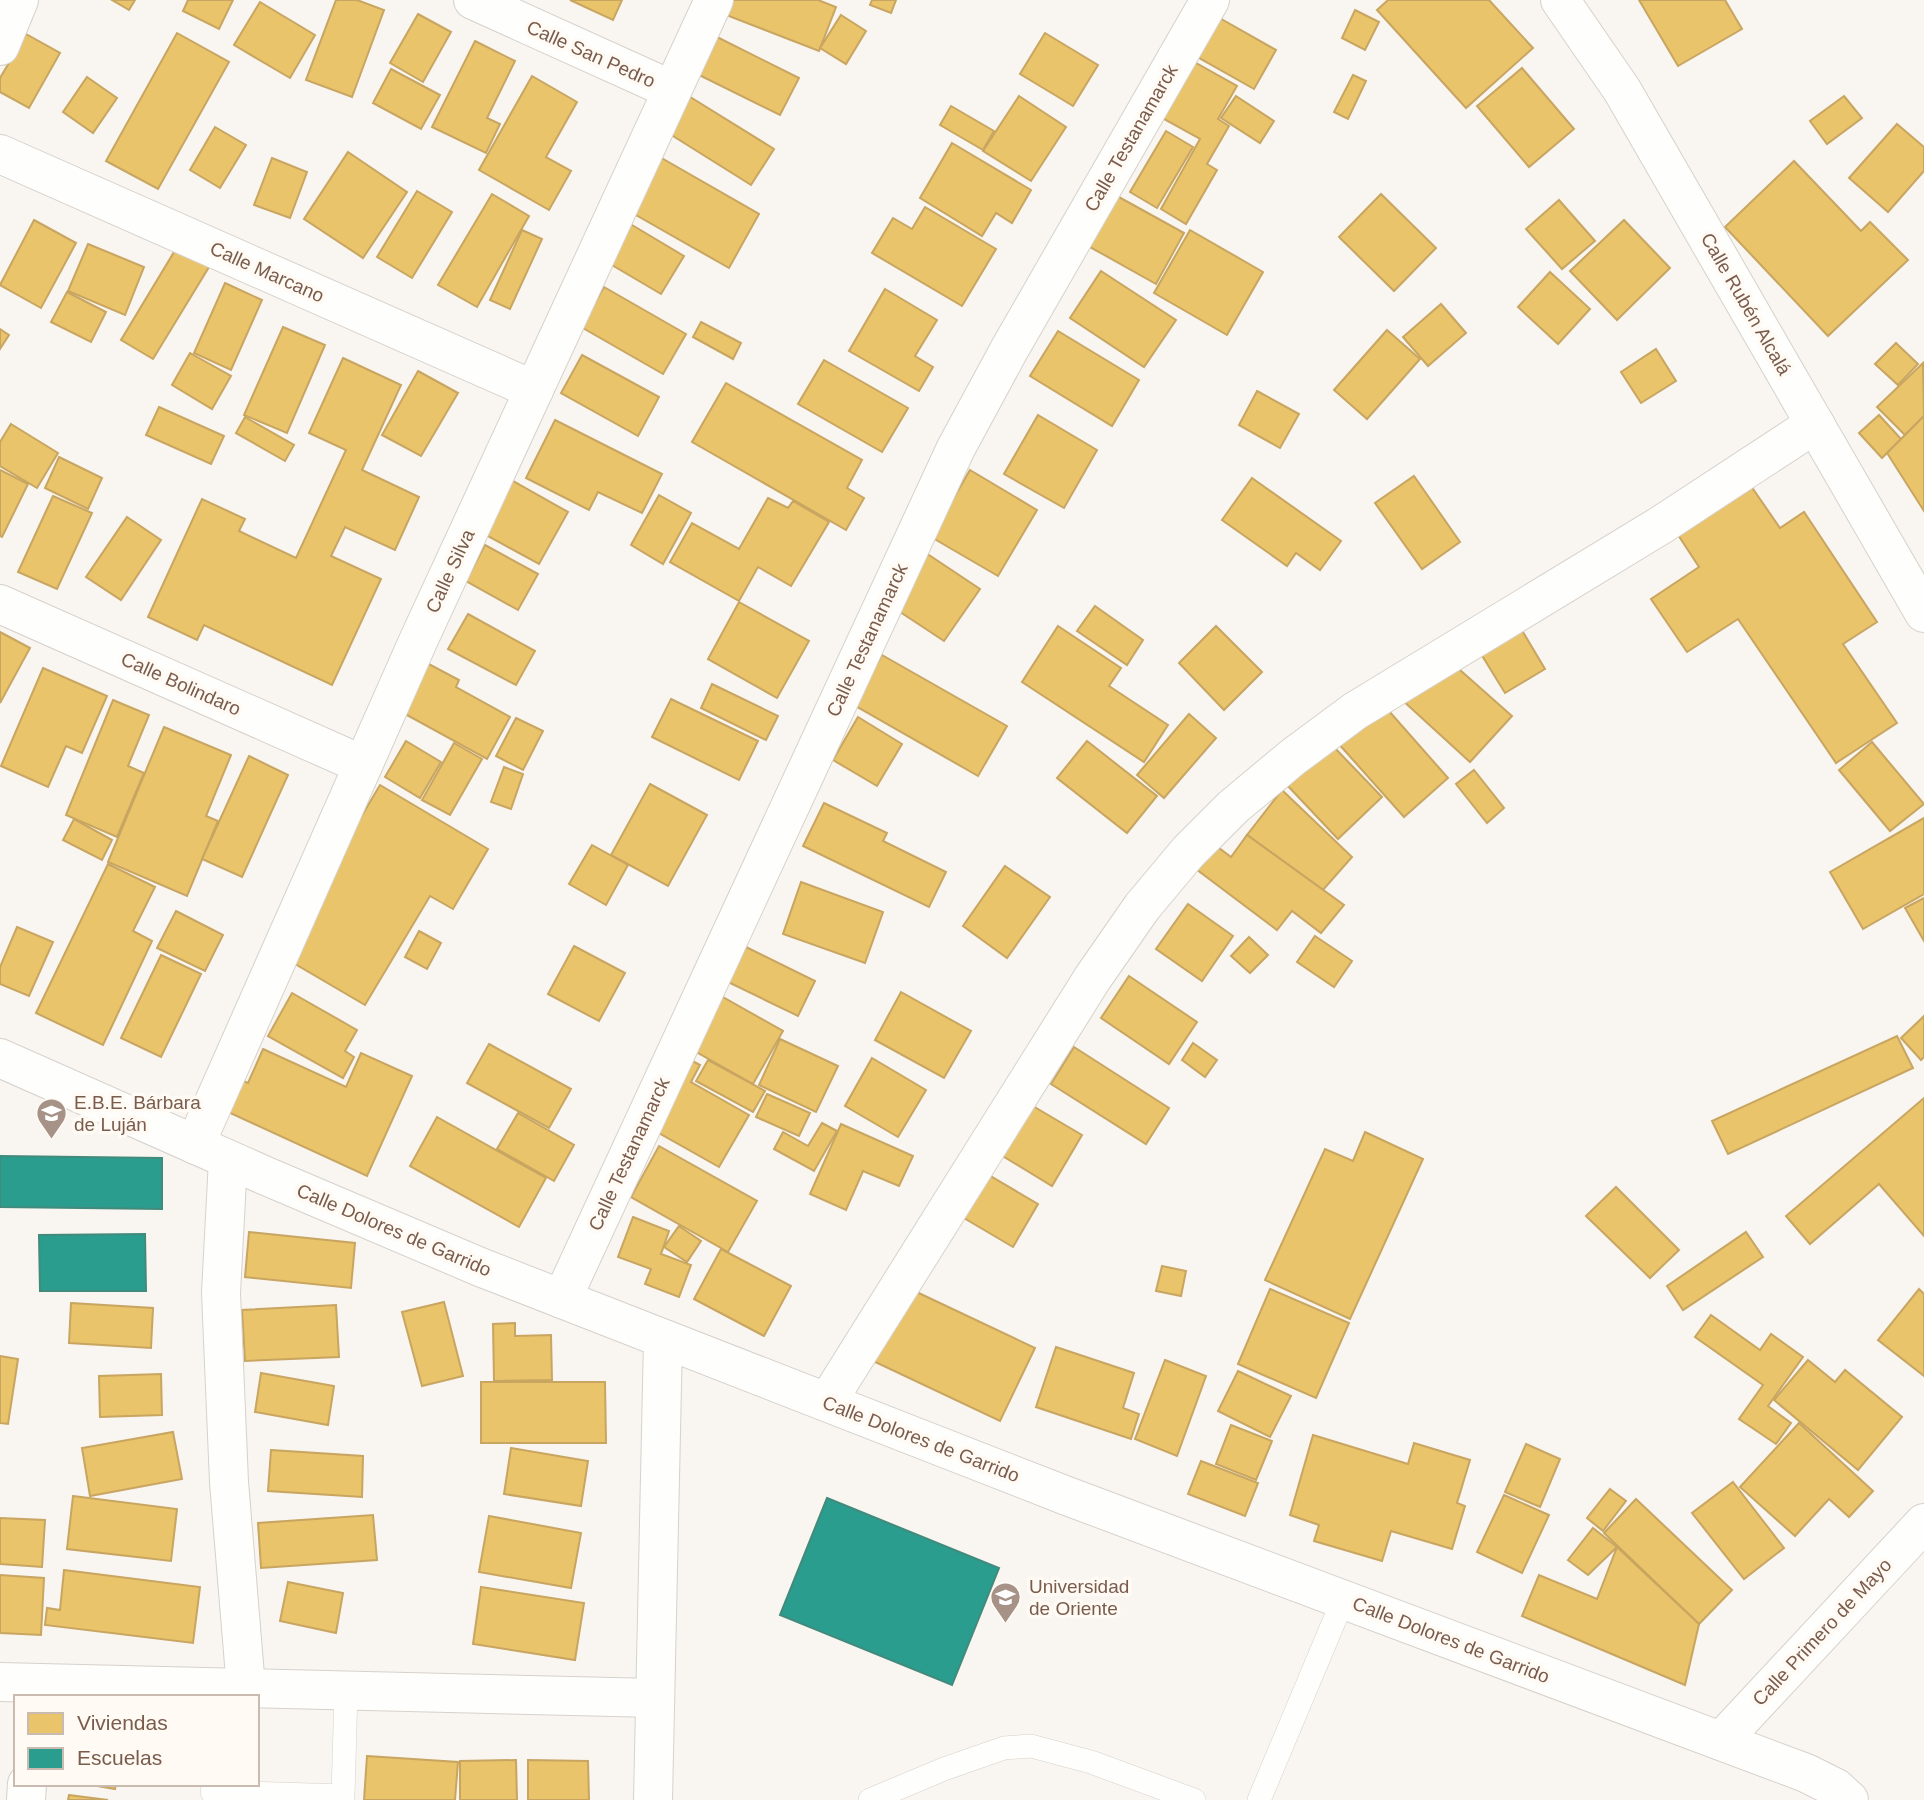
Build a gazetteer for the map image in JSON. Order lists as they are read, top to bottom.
{
  "streets": {
    "street": [
      "Calle San Pedro",
      "Calle Testanamarck",
      "Calle Marcano",
      "Calle Rubén Alcalá",
      "Calle Silva",
      "Calle Bolindaro",
      "Calle Dolores de Garrido",
      "Calle Primero de Mayo"
    ]
  },
  "crossings": [
    ["Calle San Pedro", "Calle Silva"],
    ["Calle Testanamarck", "Calle Dolores de Garrido"],
    ["Calle Marcano", "Calle Silva"],
    ["Calle Silva", "Calle Bolindaro"],
    ["Calle Silva", "Calle Dolores de Garrido"],
    ["Calle Dolores de Garrido", "Calle Primero de Mayo"]
  ],
  "places": {
    "school or university": ["E.B.E. Bárbara de Luján", "Universidad de Oriente"]
  },
  "legend": ["Viviendas", "Escuelas"]
}
